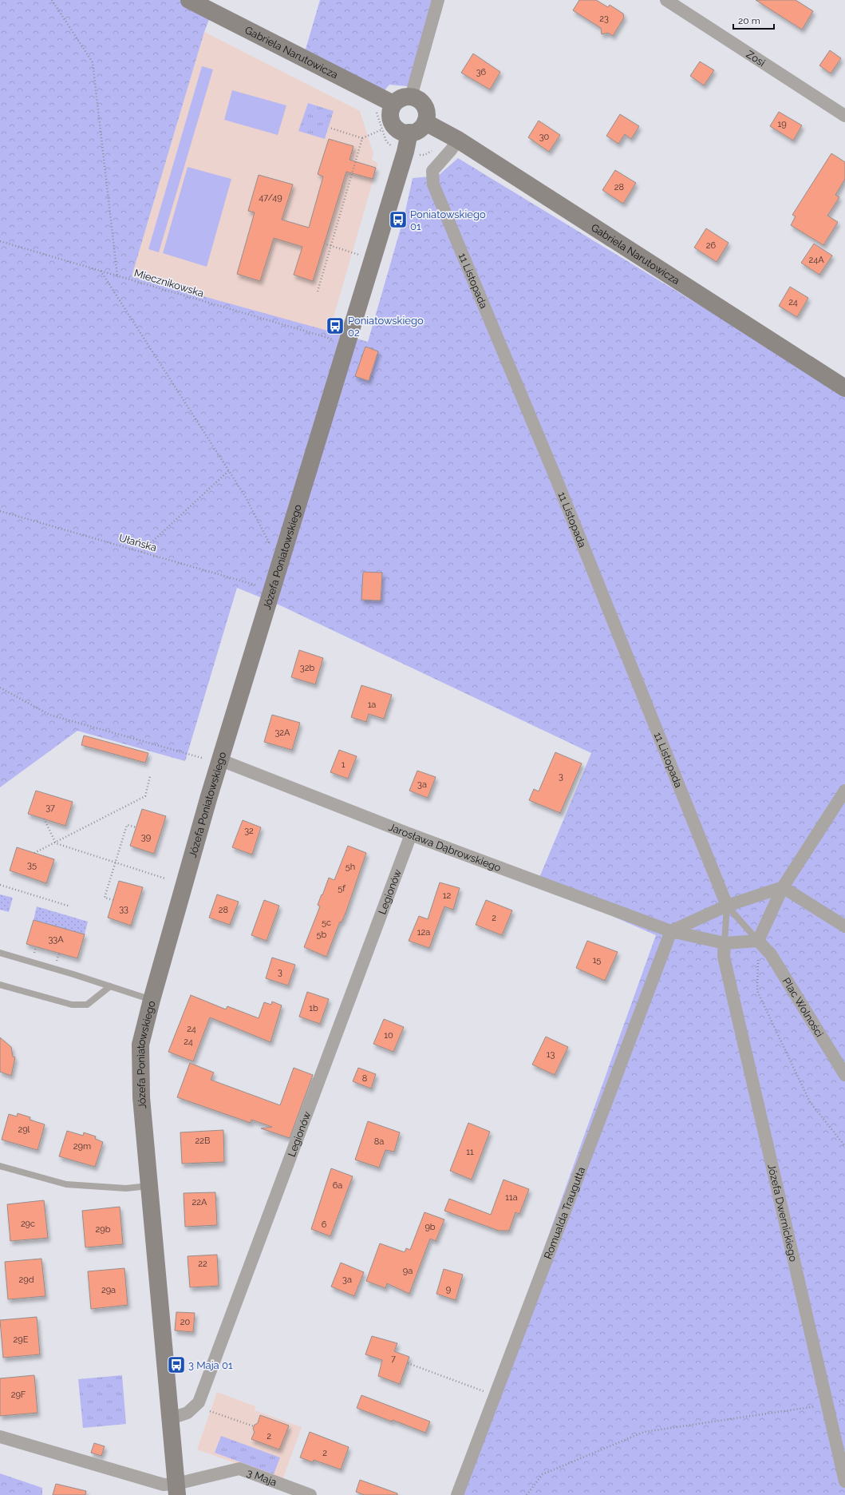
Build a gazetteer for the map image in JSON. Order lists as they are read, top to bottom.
{
  "streets": {
    "street": [
      "Gabriela Narutowicza",
      "Zosi",
      "11 Listopada",
      "Józefa Poniatowskiego",
      "Jarosława Dąbrowskiego",
      "Legionów",
      "Plac Wolności",
      "Józefa Dwernickiego",
      "Romualda Traugutta",
      "3 Maja"
    ],
    "path": ["Miecznikowska", "Ułańska"]
  },
  "crossings": [
    ["Gabriela Narutowicza", "11 Listopada"],
    ["Gabriela Narutowicza", "Józefa Poniatowskiego"],
    ["Ułańska", "Józefa Poniatowskiego"],
    ["Józefa Poniatowskiego", "Jarosława Dąbrowskiego"],
    ["Józefa Poniatowskiego", "Legionów"],
    ["Józefa Poniatowskiego", "3 Maja"],
    ["Jarosława Dąbrowskiego", "Legionów"],
    ["Jarosława Dąbrowskiego", "Plac Wolności"],
    ["Jarosława Dąbrowskiego", "Józefa Dwernickiego"],
    ["Jarosława Dąbrowskiego", "Romualda Traugutta"]
  ],
  "places": {
    "bus stop": ["Poniatowskiego 01", "Poniatowskiego 02", "3 Maja 01"]
  },
  "house_numbers": [
    "23",
    "36",
    "19",
    "30",
    "28",
    "47/49",
    "26",
    "24A",
    "24",
    "32b",
    "1a",
    "32A",
    "1",
    "3",
    "3a",
    "37",
    "32",
    "39",
    "35",
    "5h",
    "5f",
    "12",
    "33",
    "28",
    "2",
    "5c",
    "12a",
    "5b",
    "33A",
    "15",
    "3",
    "1b",
    "24",
    "10",
    "24",
    "13",
    "8",
    "29l",
    "22B",
    "8a",
    "29m",
    "11",
    "6a",
    "11a",
    "22A",
    "29c",
    "6",
    "9b",
    "29b",
    "22",
    "9a",
    "29d",
    "3a",
    "9",
    "29a",
    "20",
    "29E",
    "7",
    "29F",
    "2",
    "2"
  ],
  "scale_bar": "20 m"
}
